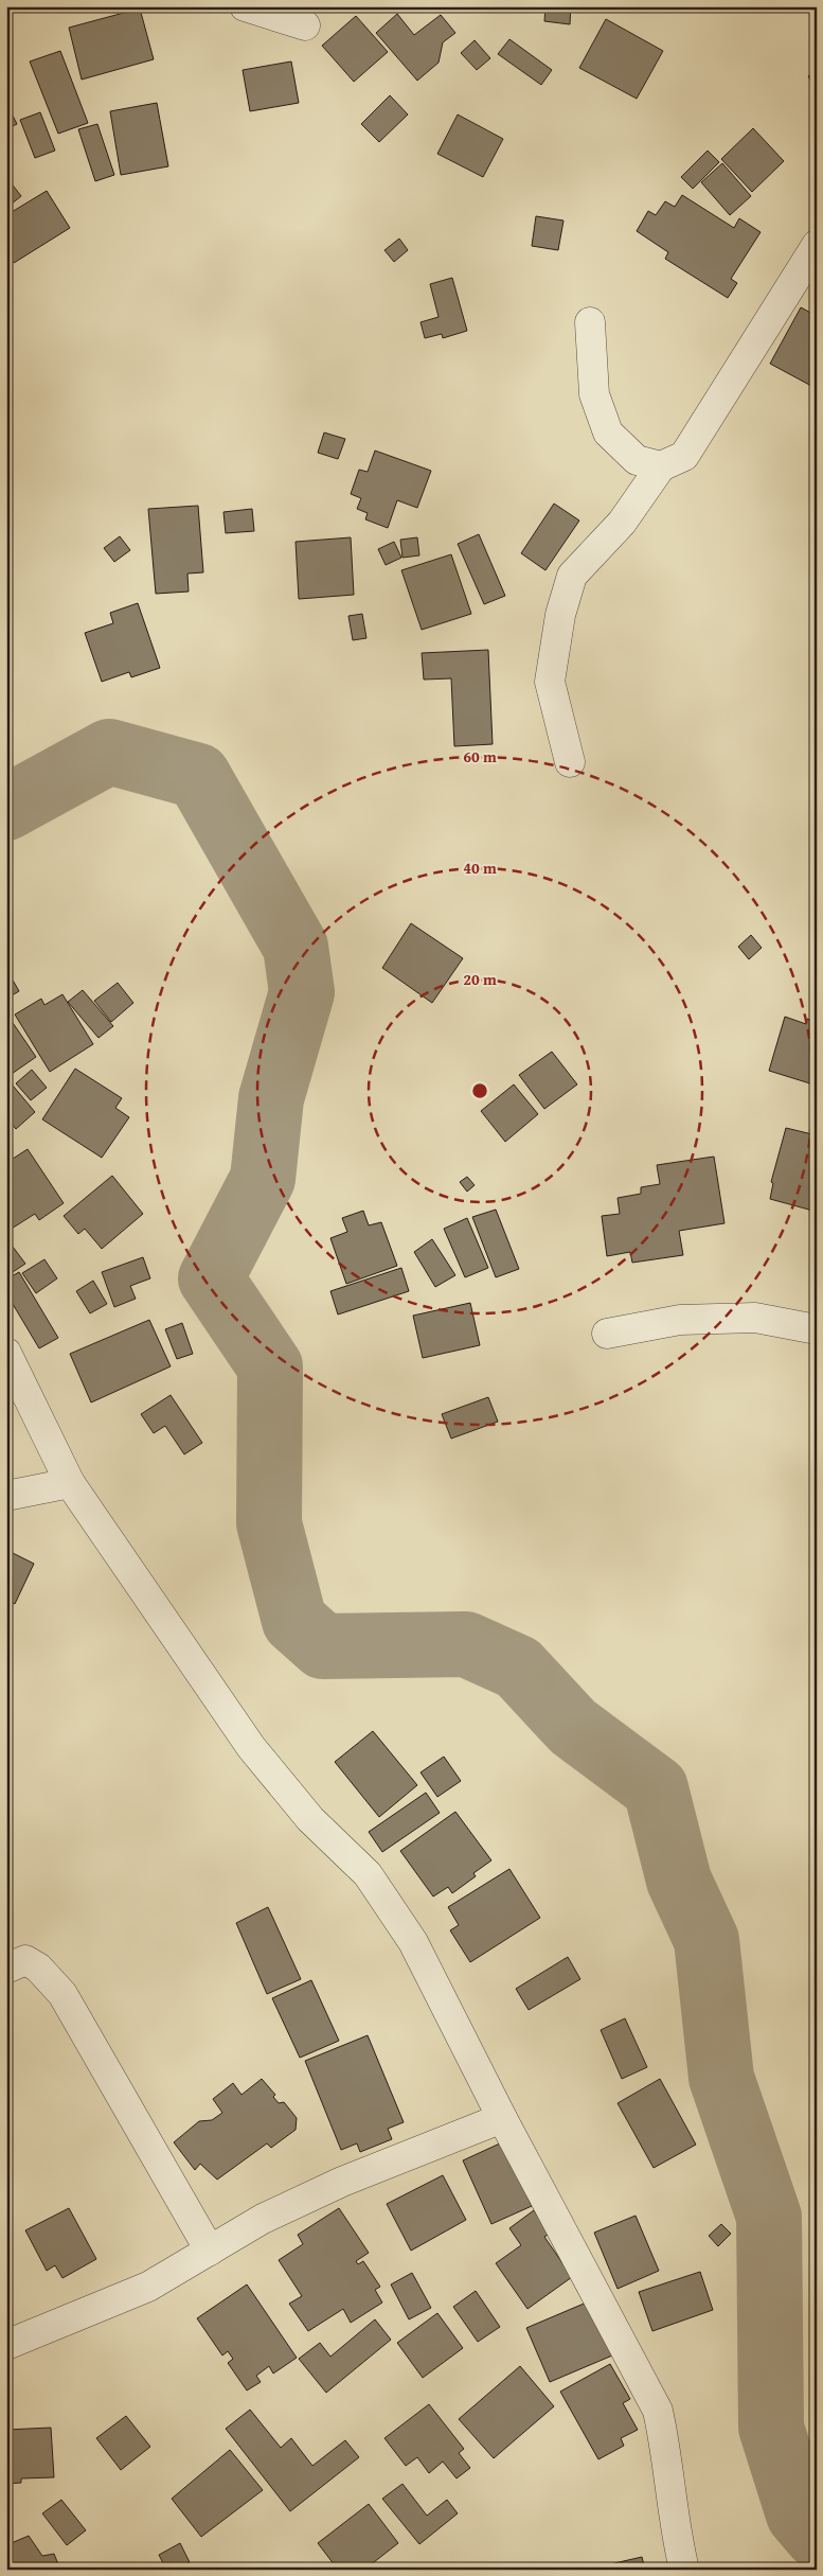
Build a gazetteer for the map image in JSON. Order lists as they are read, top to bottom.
{
  "rings": ["60 m", "40 m", "20 m"]
}
